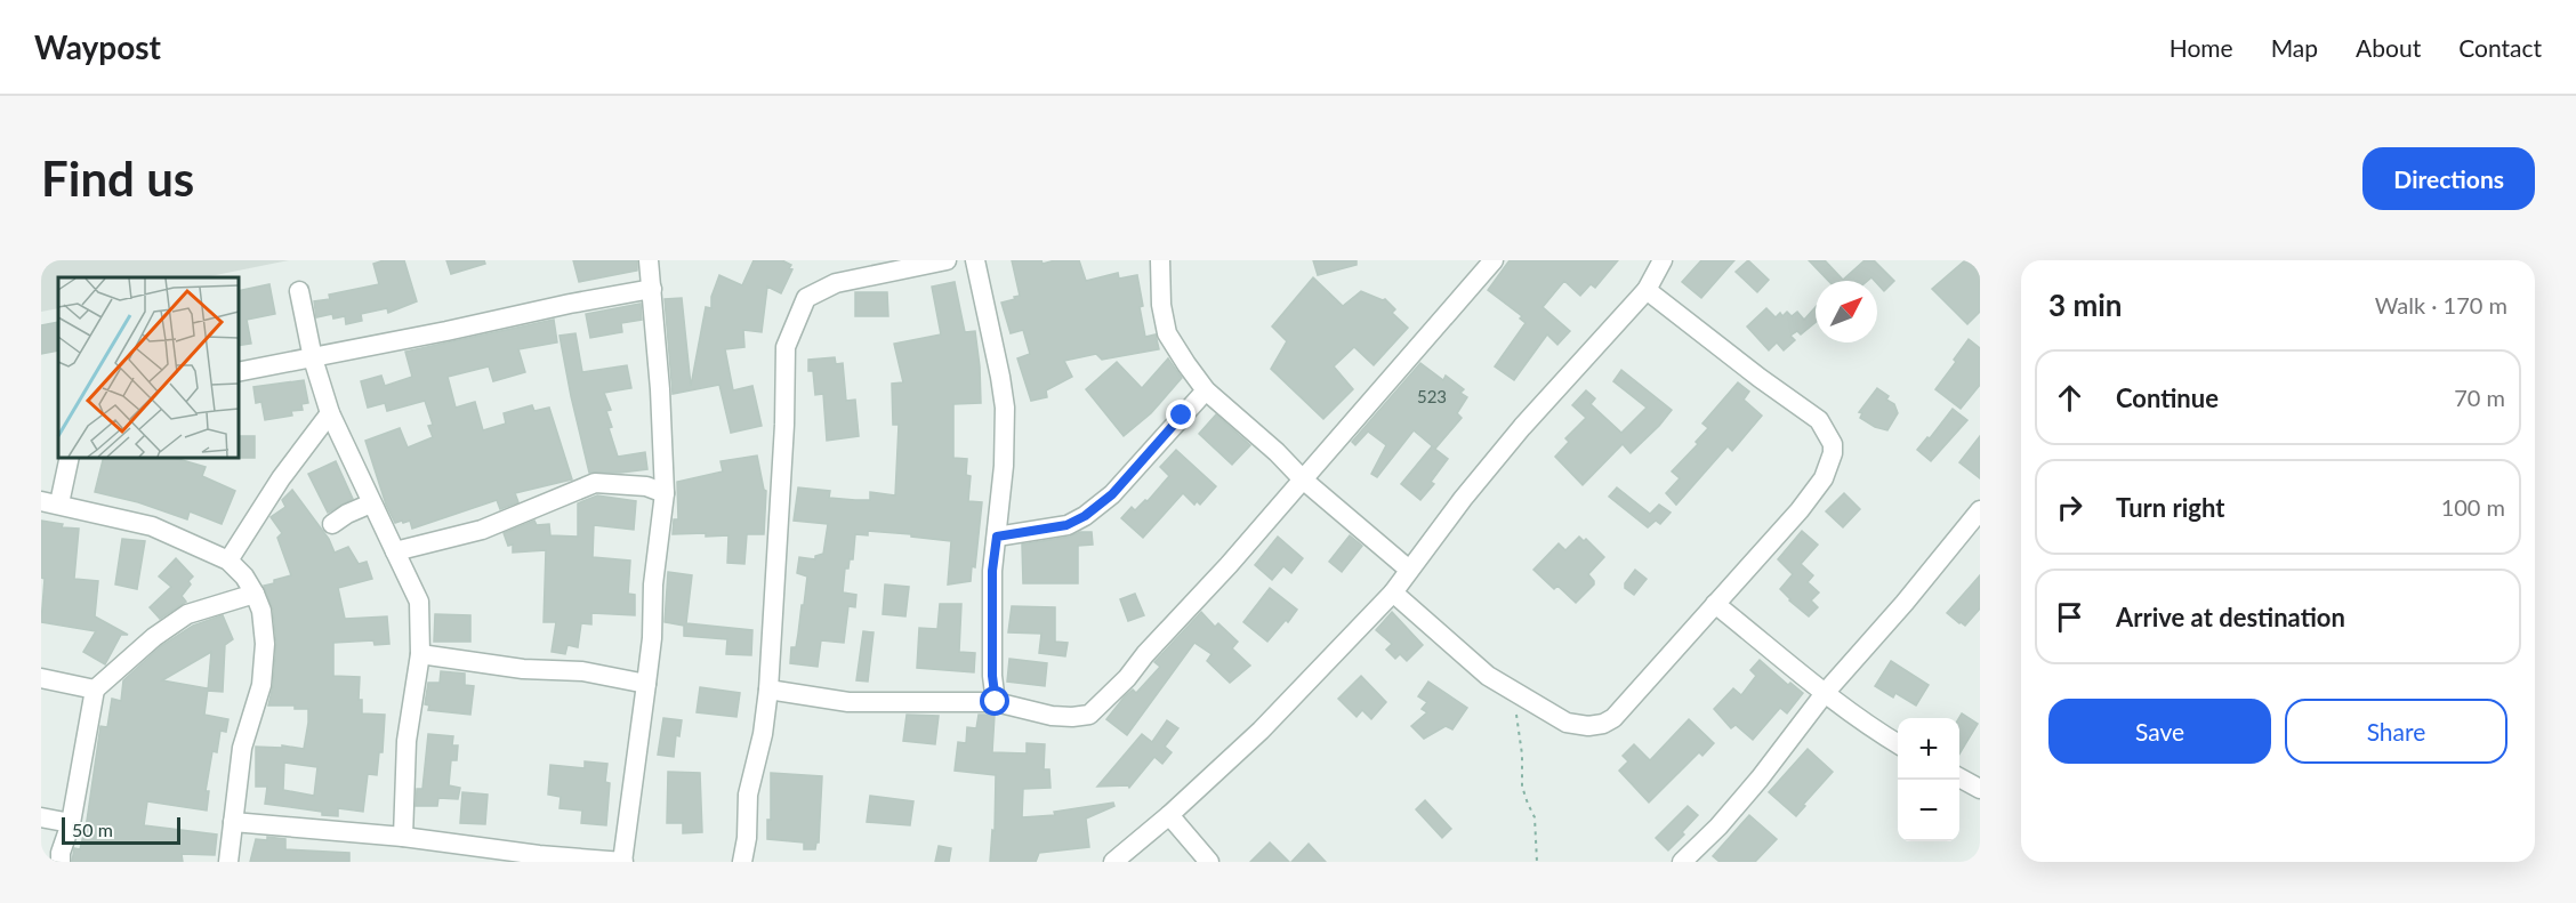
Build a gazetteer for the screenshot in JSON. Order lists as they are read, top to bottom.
{
  "house_numbers": ["523"],
  "scale_bar": "50 m",
  "north": "top right",
  "page": {
    "header": "Waypost",
    "nav": [
      "Home",
      "Map",
      "About",
      "Contact"
    ],
    "buttons": [
      "Directions",
      ["Save", "Share"]
    ],
    "title": "Find us",
    "heading": ["3 min", "Walk · 170 m"],
    "list": [
      ["Continue", "70 m"],
      ["Turn right", "100 m"],
      "Arrive at destination"
    ],
    "map_buttons": ["+", "−"],
    "scale": "50 m"
  }
}
